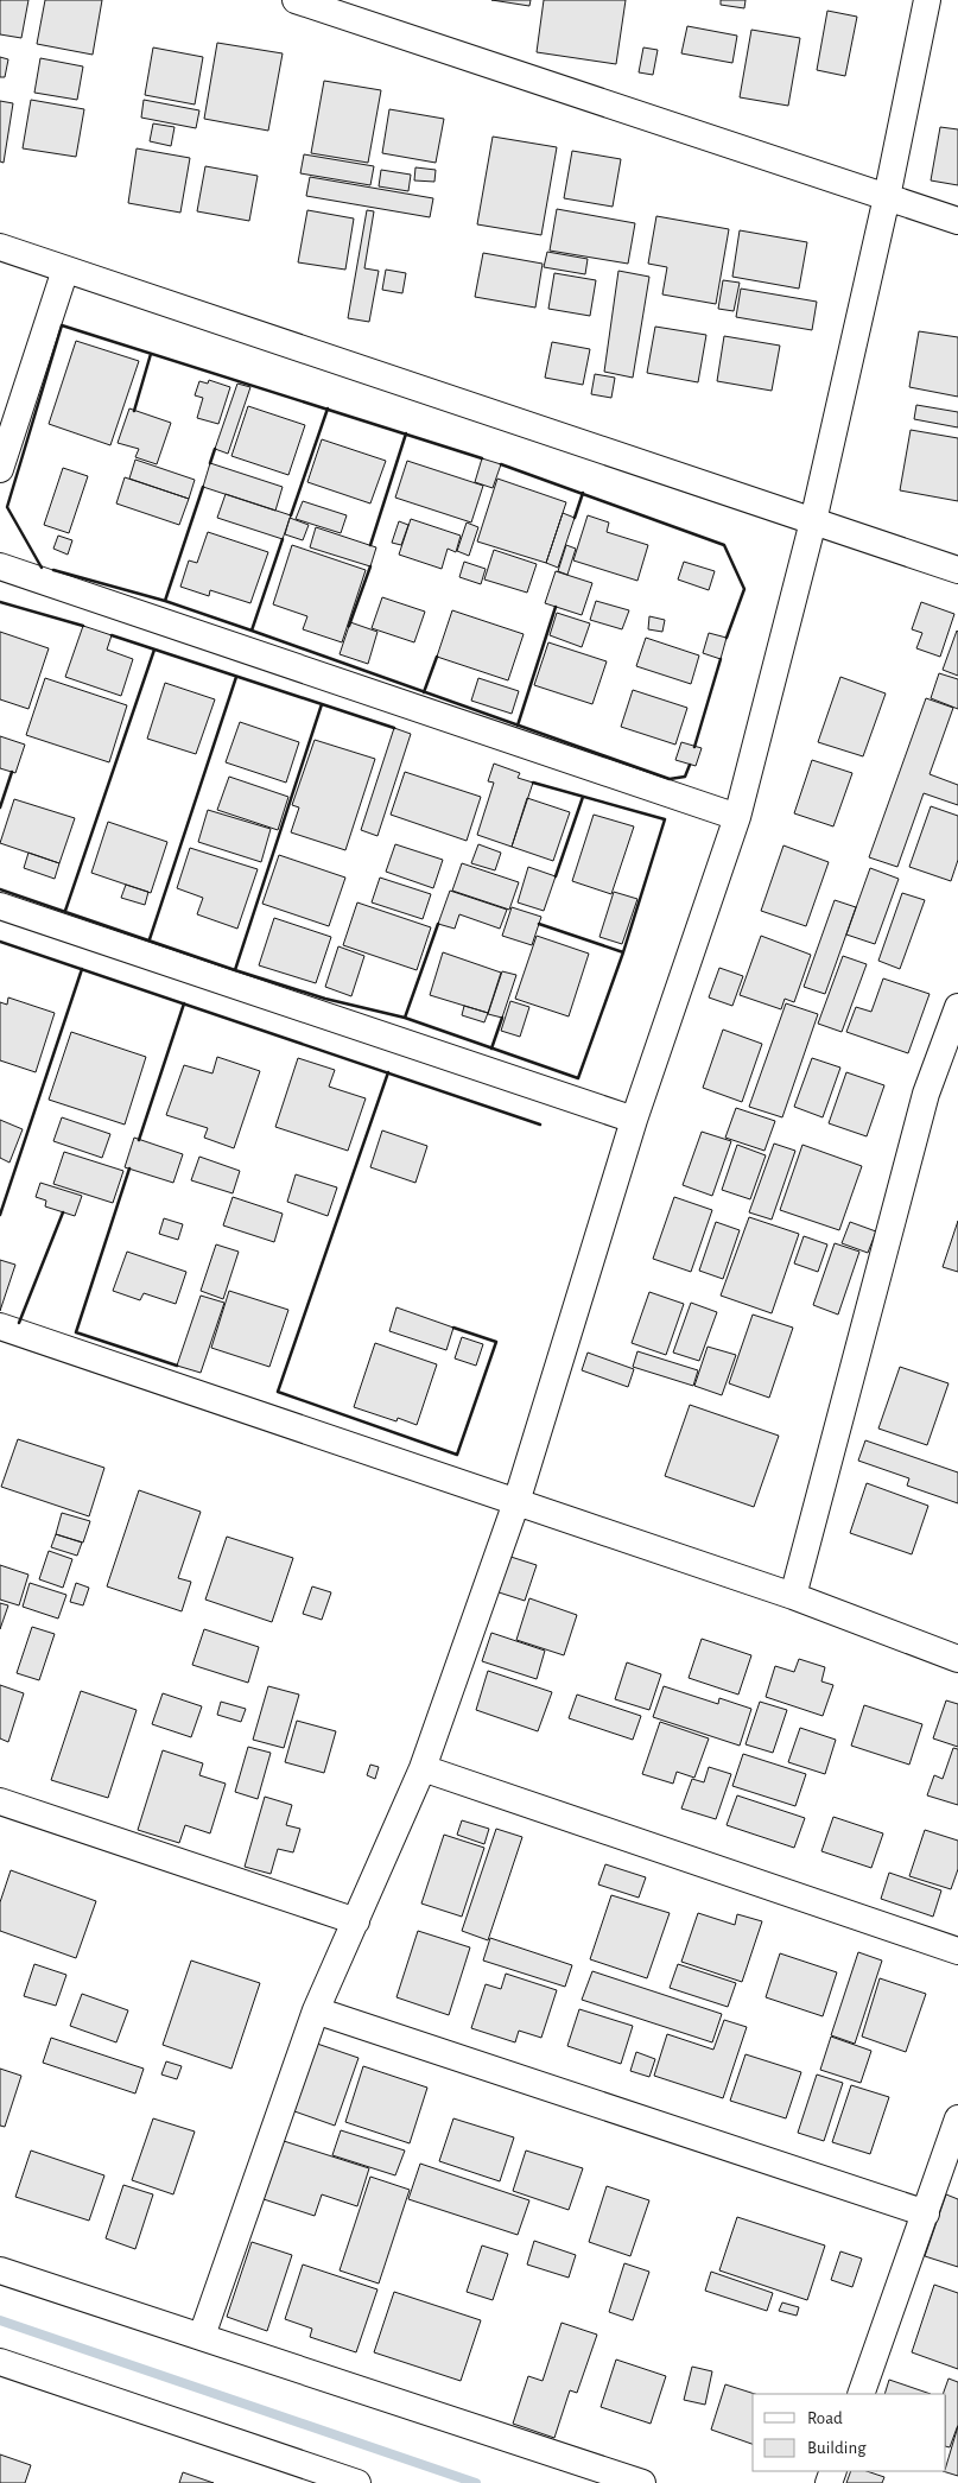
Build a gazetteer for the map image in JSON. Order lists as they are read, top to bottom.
{
  "legend": ["Road", "Building"]
}
